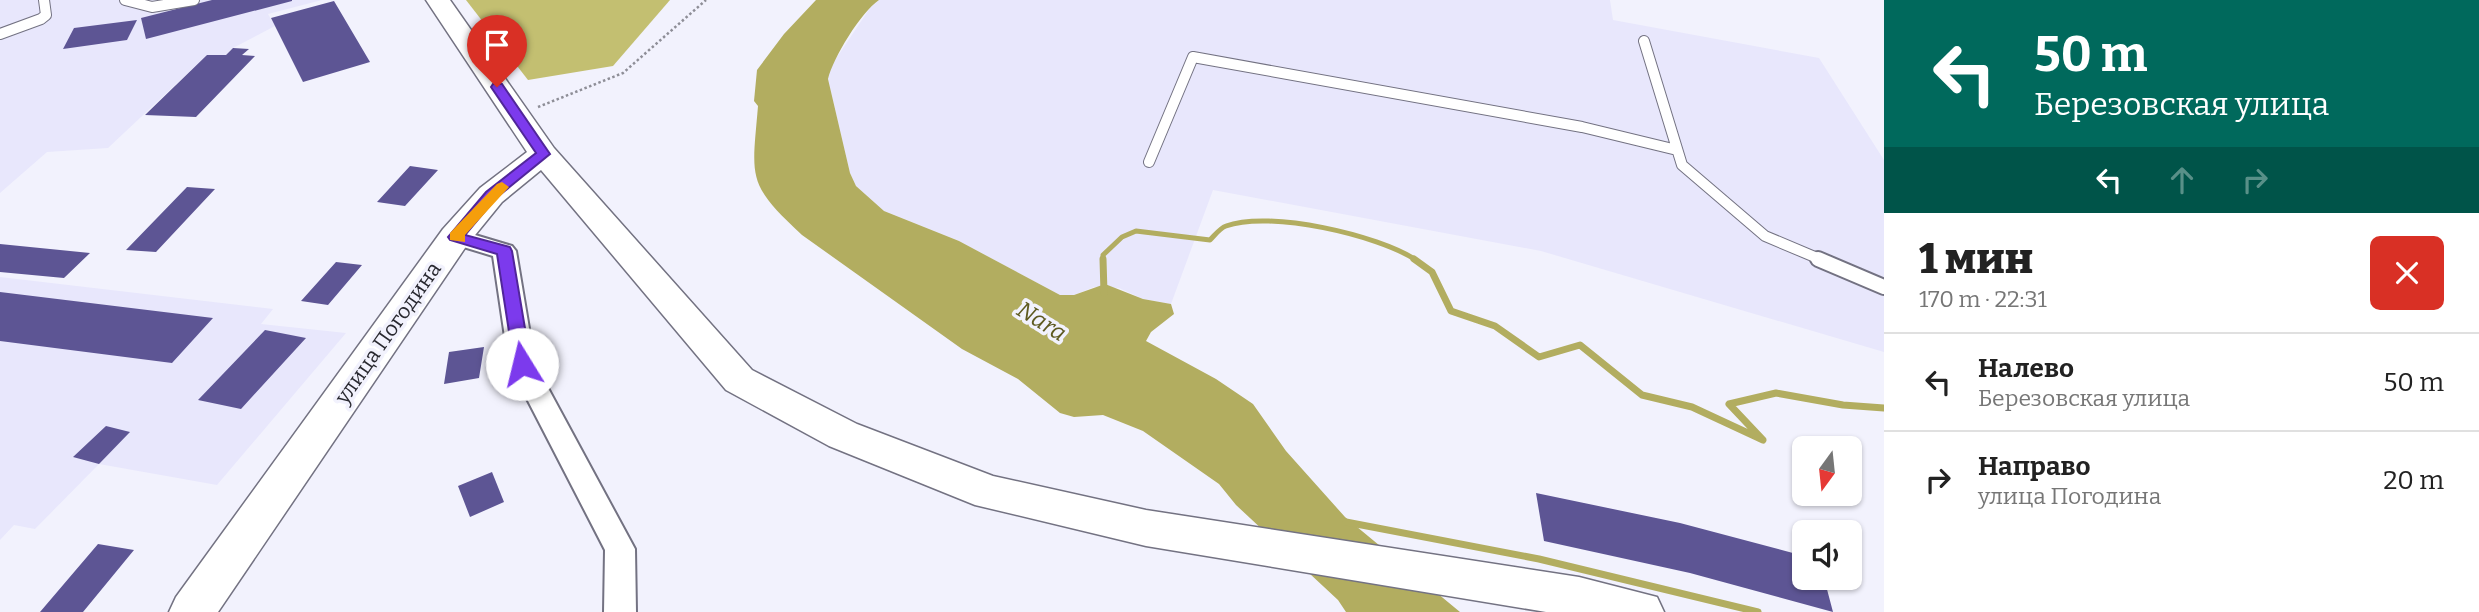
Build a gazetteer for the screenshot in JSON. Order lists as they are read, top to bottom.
{
  "streets": {
    "street": ["улица Погодина"]
  },
  "water": ["Nara"],
  "north": "bottom",
  "page": {
    "turn": ["50 m", "Березовская улица"],
    "heading": ["1 мин", "170 m · 22:31"],
    "list": [
      {
        "name": "Налево",
        "note": "Березовская улица",
        "value": "50 m"
      },
      {
        "name": "Направо",
        "note": "улица Погодина",
        "value": "20 m"
      }
    ]
  }
}
